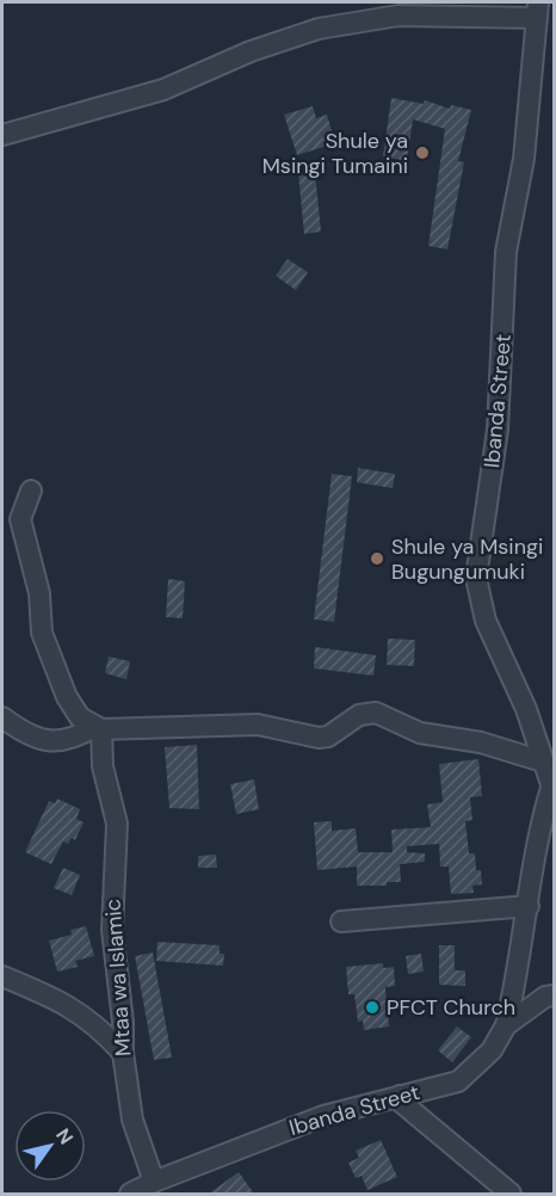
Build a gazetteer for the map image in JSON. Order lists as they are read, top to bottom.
{
  "streets": {
    "street": ["Ibanda Street", "Mtaa wa Islamic"]
  },
  "crossings": [
    ["Ibanda Street", "Mtaa wa Islamic"]
  ],
  "places": ["Shule ya Msingi Tumaini", "Shule ya Msingi Bugungumuki", "PFCT Church"],
  "north": "top right"
}
